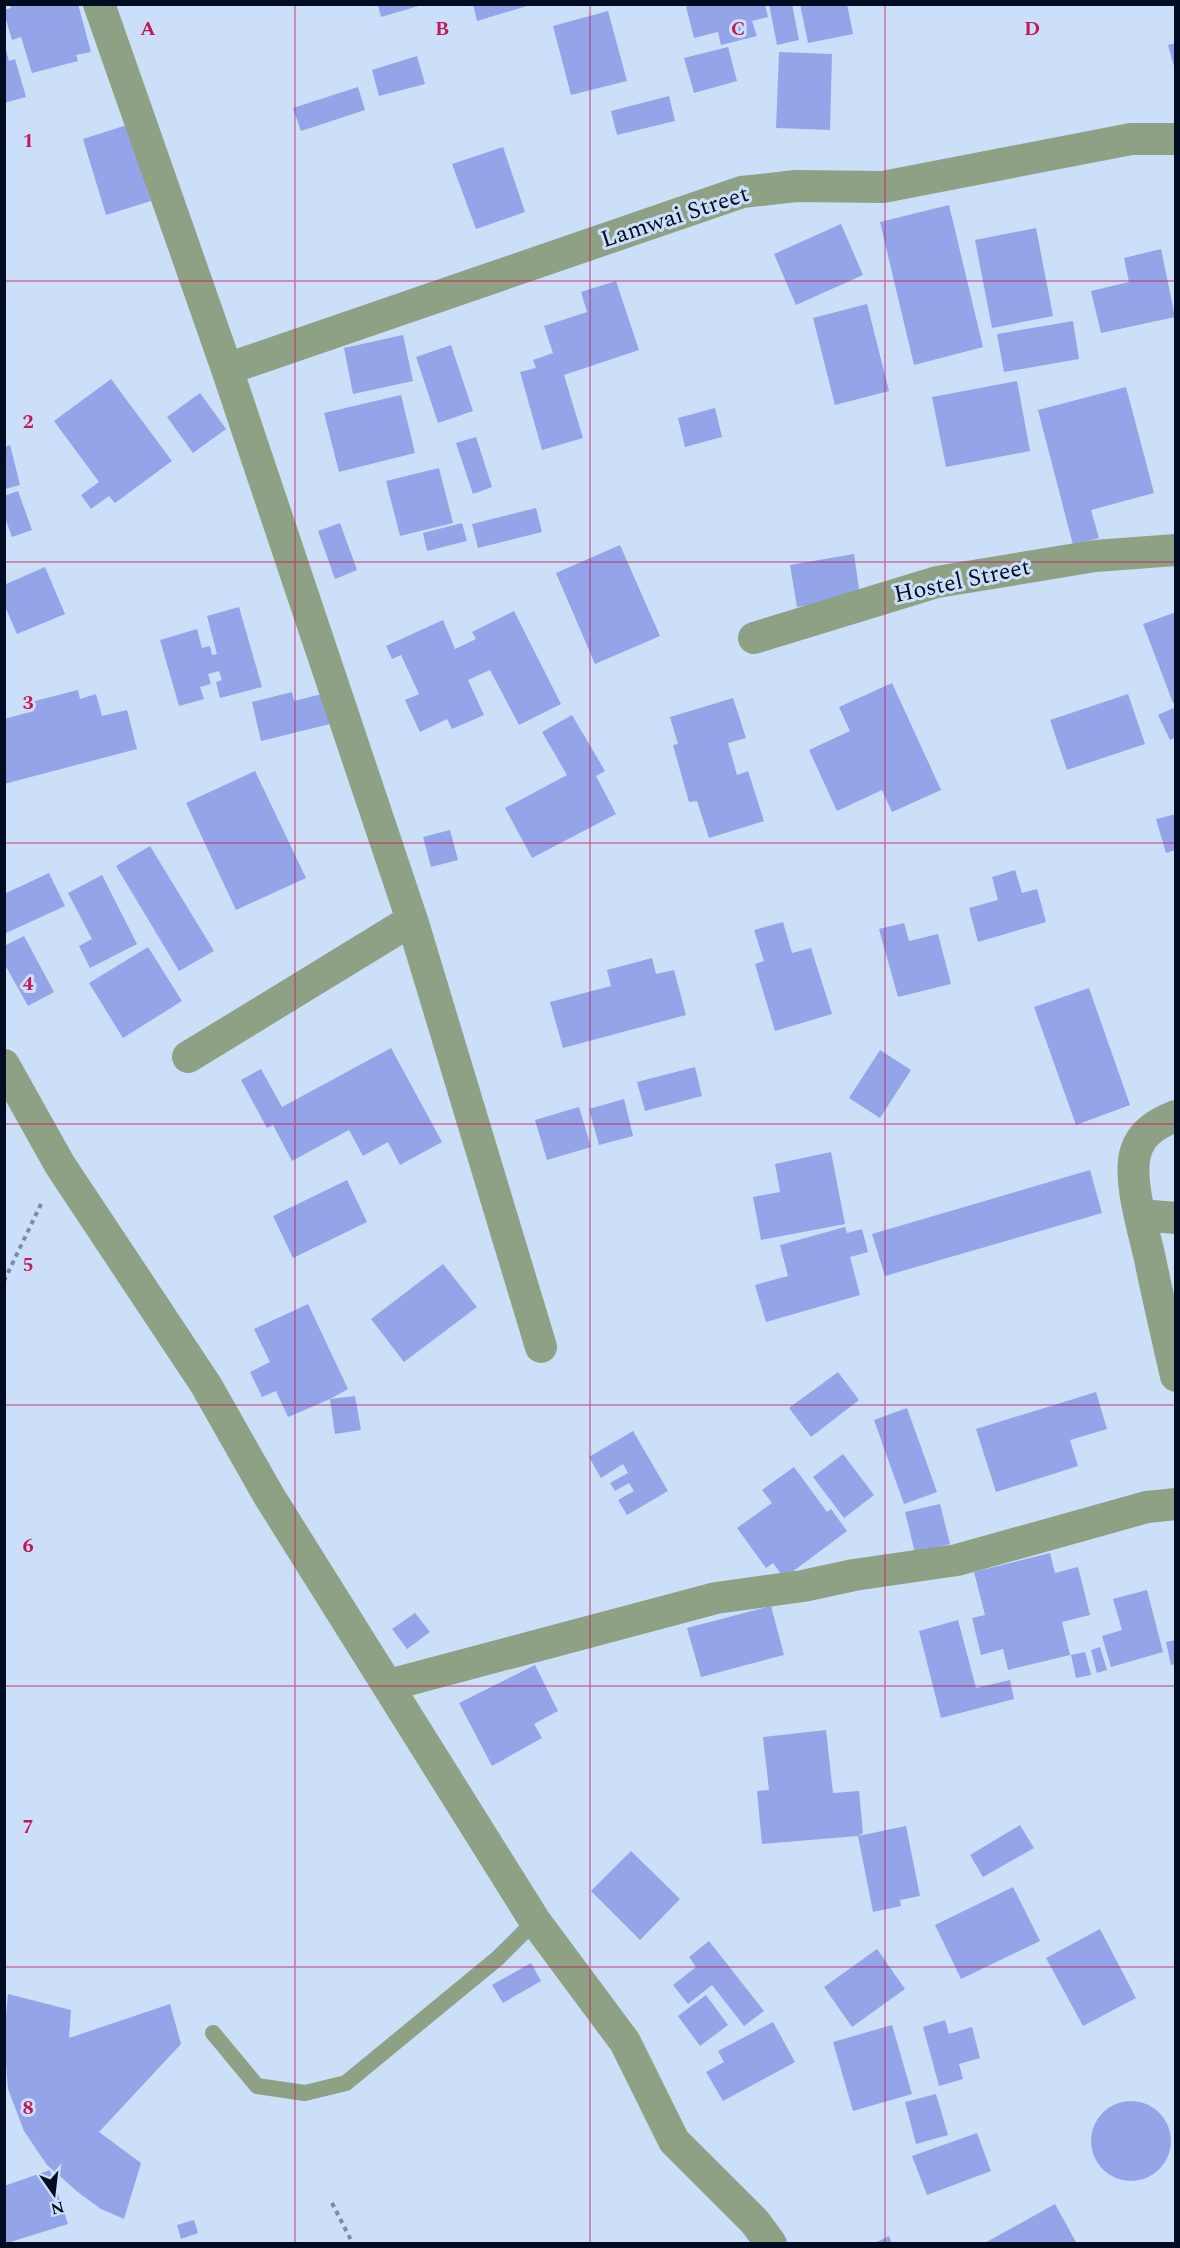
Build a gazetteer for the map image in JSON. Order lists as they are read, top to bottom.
{
  "streets": {
    "street": ["Lamwai Street", "Hostel Street"]
  },
  "north": "bottom",
  "grid": {
    "columns": [
      "A",
      "B",
      "C",
      "D"
    ],
    "rows": [
      "1",
      "2",
      "3",
      "4",
      "5",
      "6",
      "7",
      "8"
    ]
  }
}
